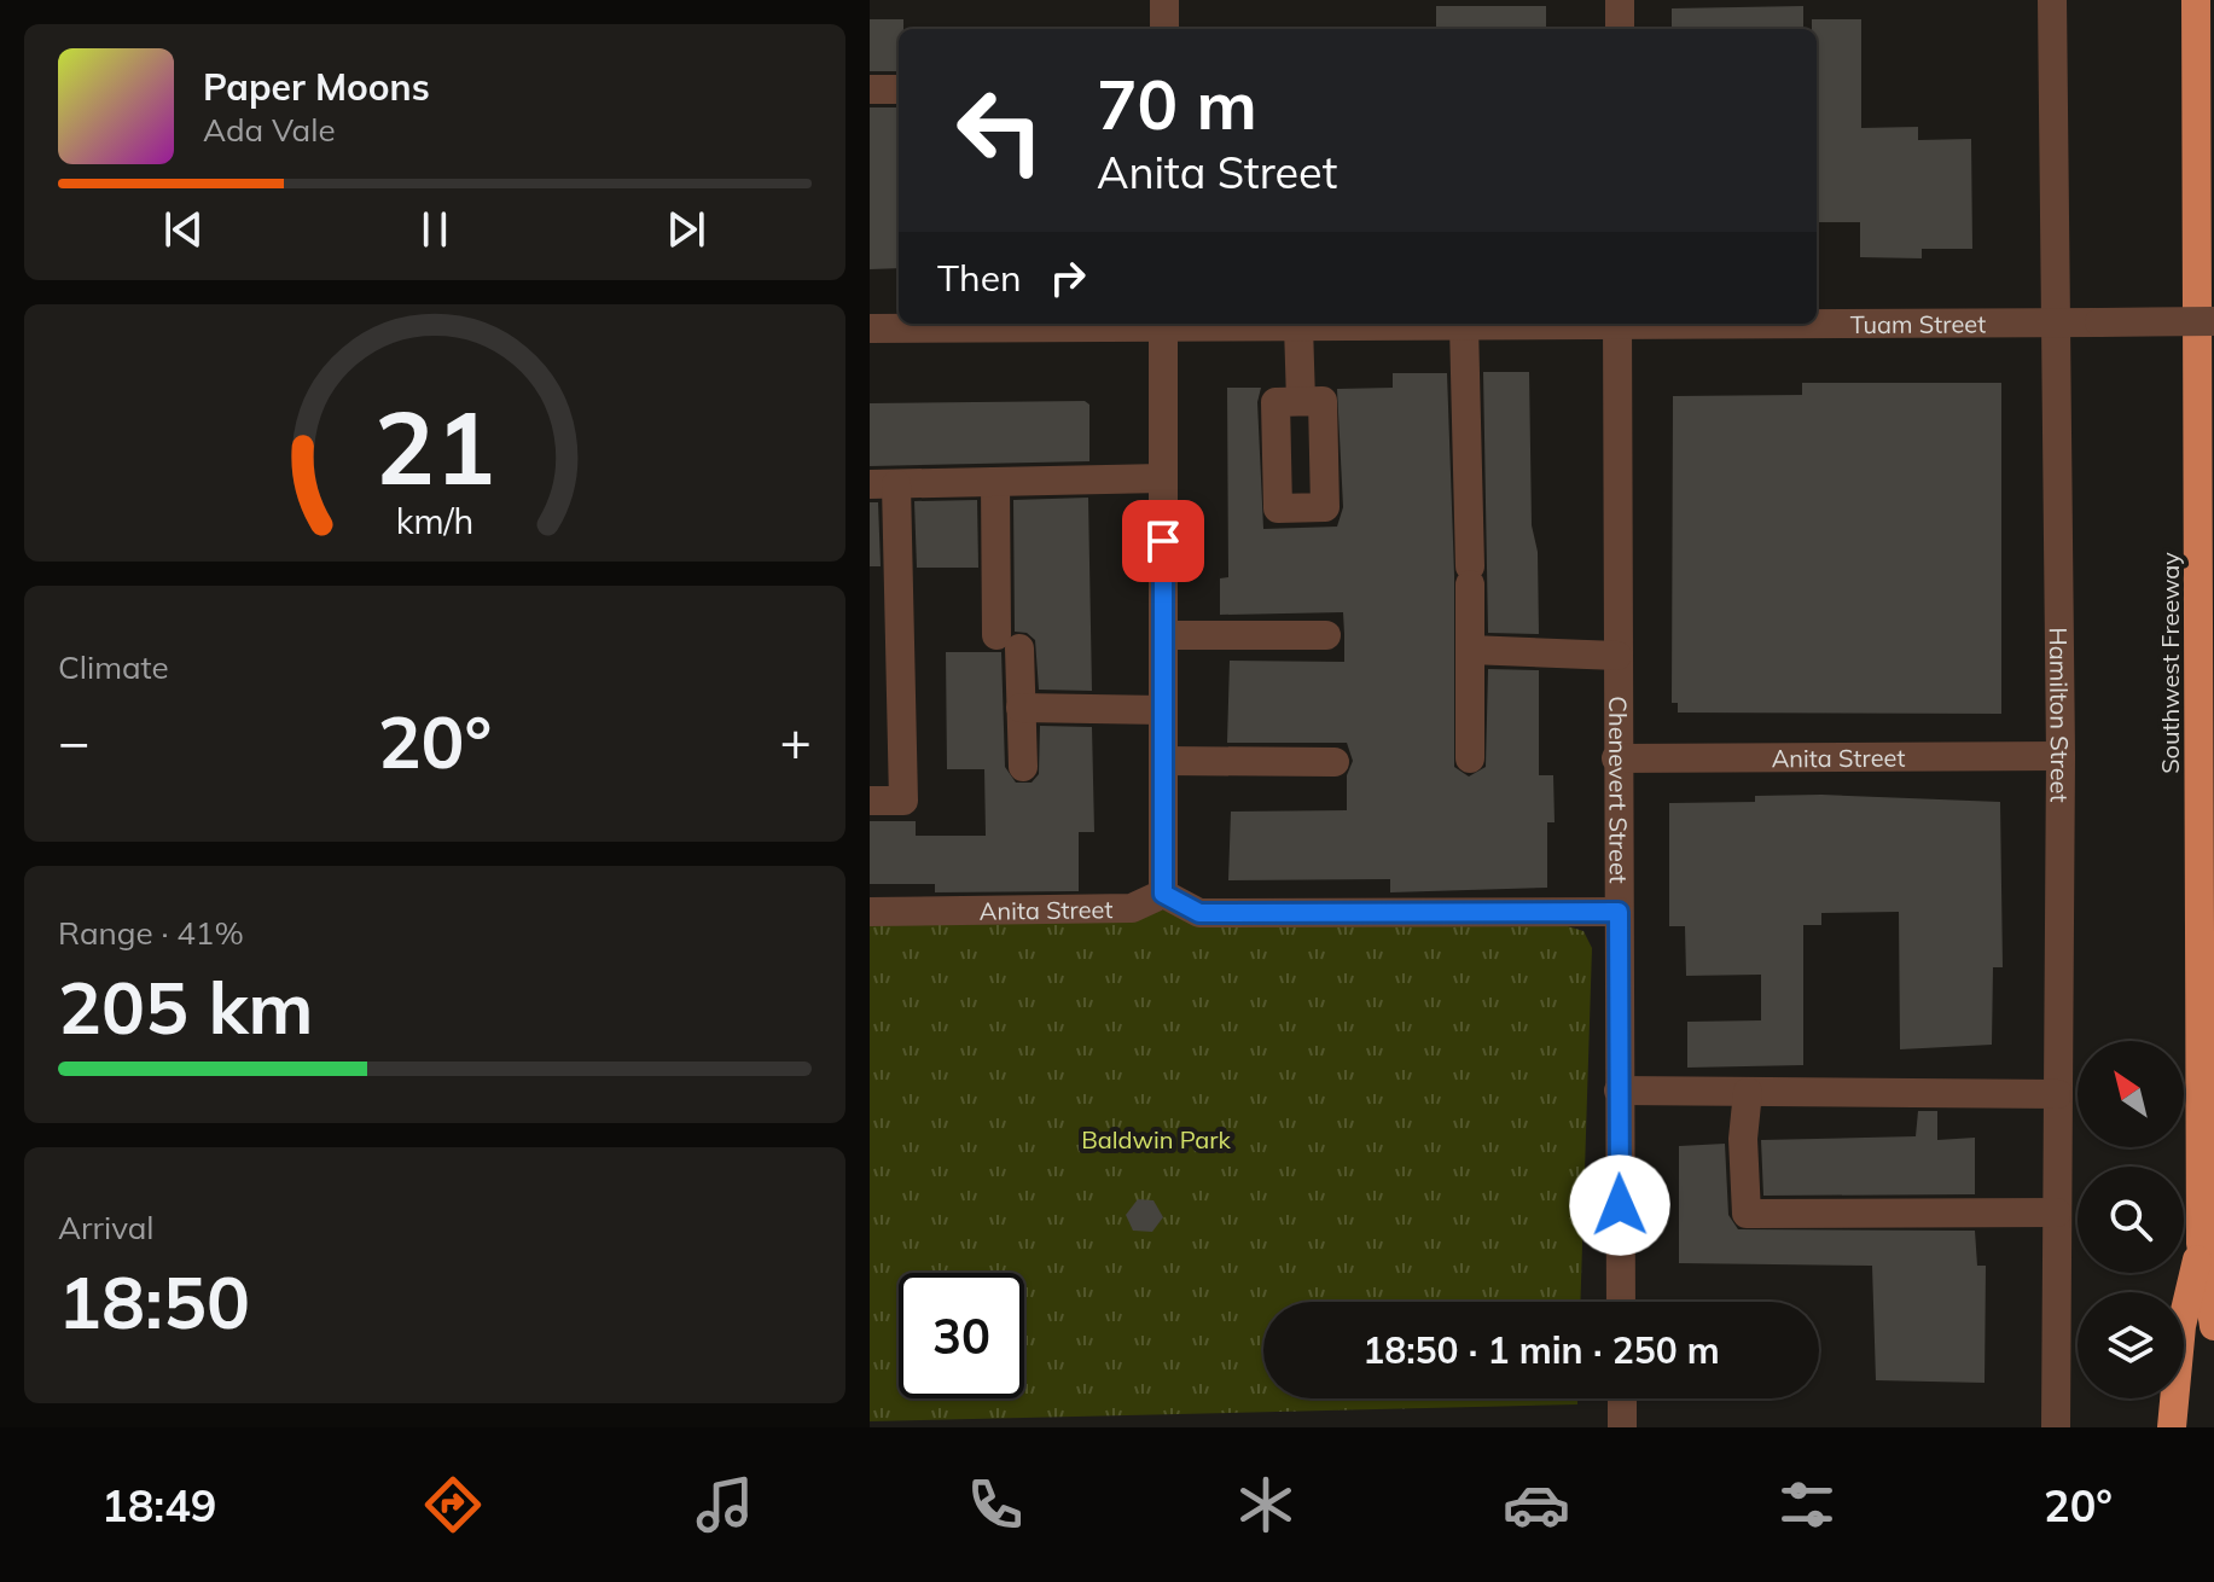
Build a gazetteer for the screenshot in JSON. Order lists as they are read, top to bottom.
{
  "streets": {
    "highway": ["Southwest Freeway"],
    "street": [
      "Tuam Street",
      "Hamilton Street",
      "Anita Street",
      "Chenevert Street"
    ]
  },
  "crossings": [
    ["Tuam Street", "Hamilton Street"],
    ["Hamilton Street", "Anita Street"],
    ["Anita Street", "Chenevert Street"]
  ],
  "parks": ["Baldwin Park"],
  "north": "top left",
  "page": {
    "turn": ["70 m", "Anita Street"],
    "song": ["Paper Moons", "Ada Vale"],
    "then": "Then",
    "tile": [
      "Climate",
      ["Range · 41%", "205 km"],
      ["Arrival", "18:50"]
    ],
    "heat": ["−", "20°", "+"],
    "limit": "30",
    "trip": "18:50 · 1 min · 250 m",
    "tabs": ["18:49", "20°"],
    "gauge": ["21", "km/h"]
  }
}
